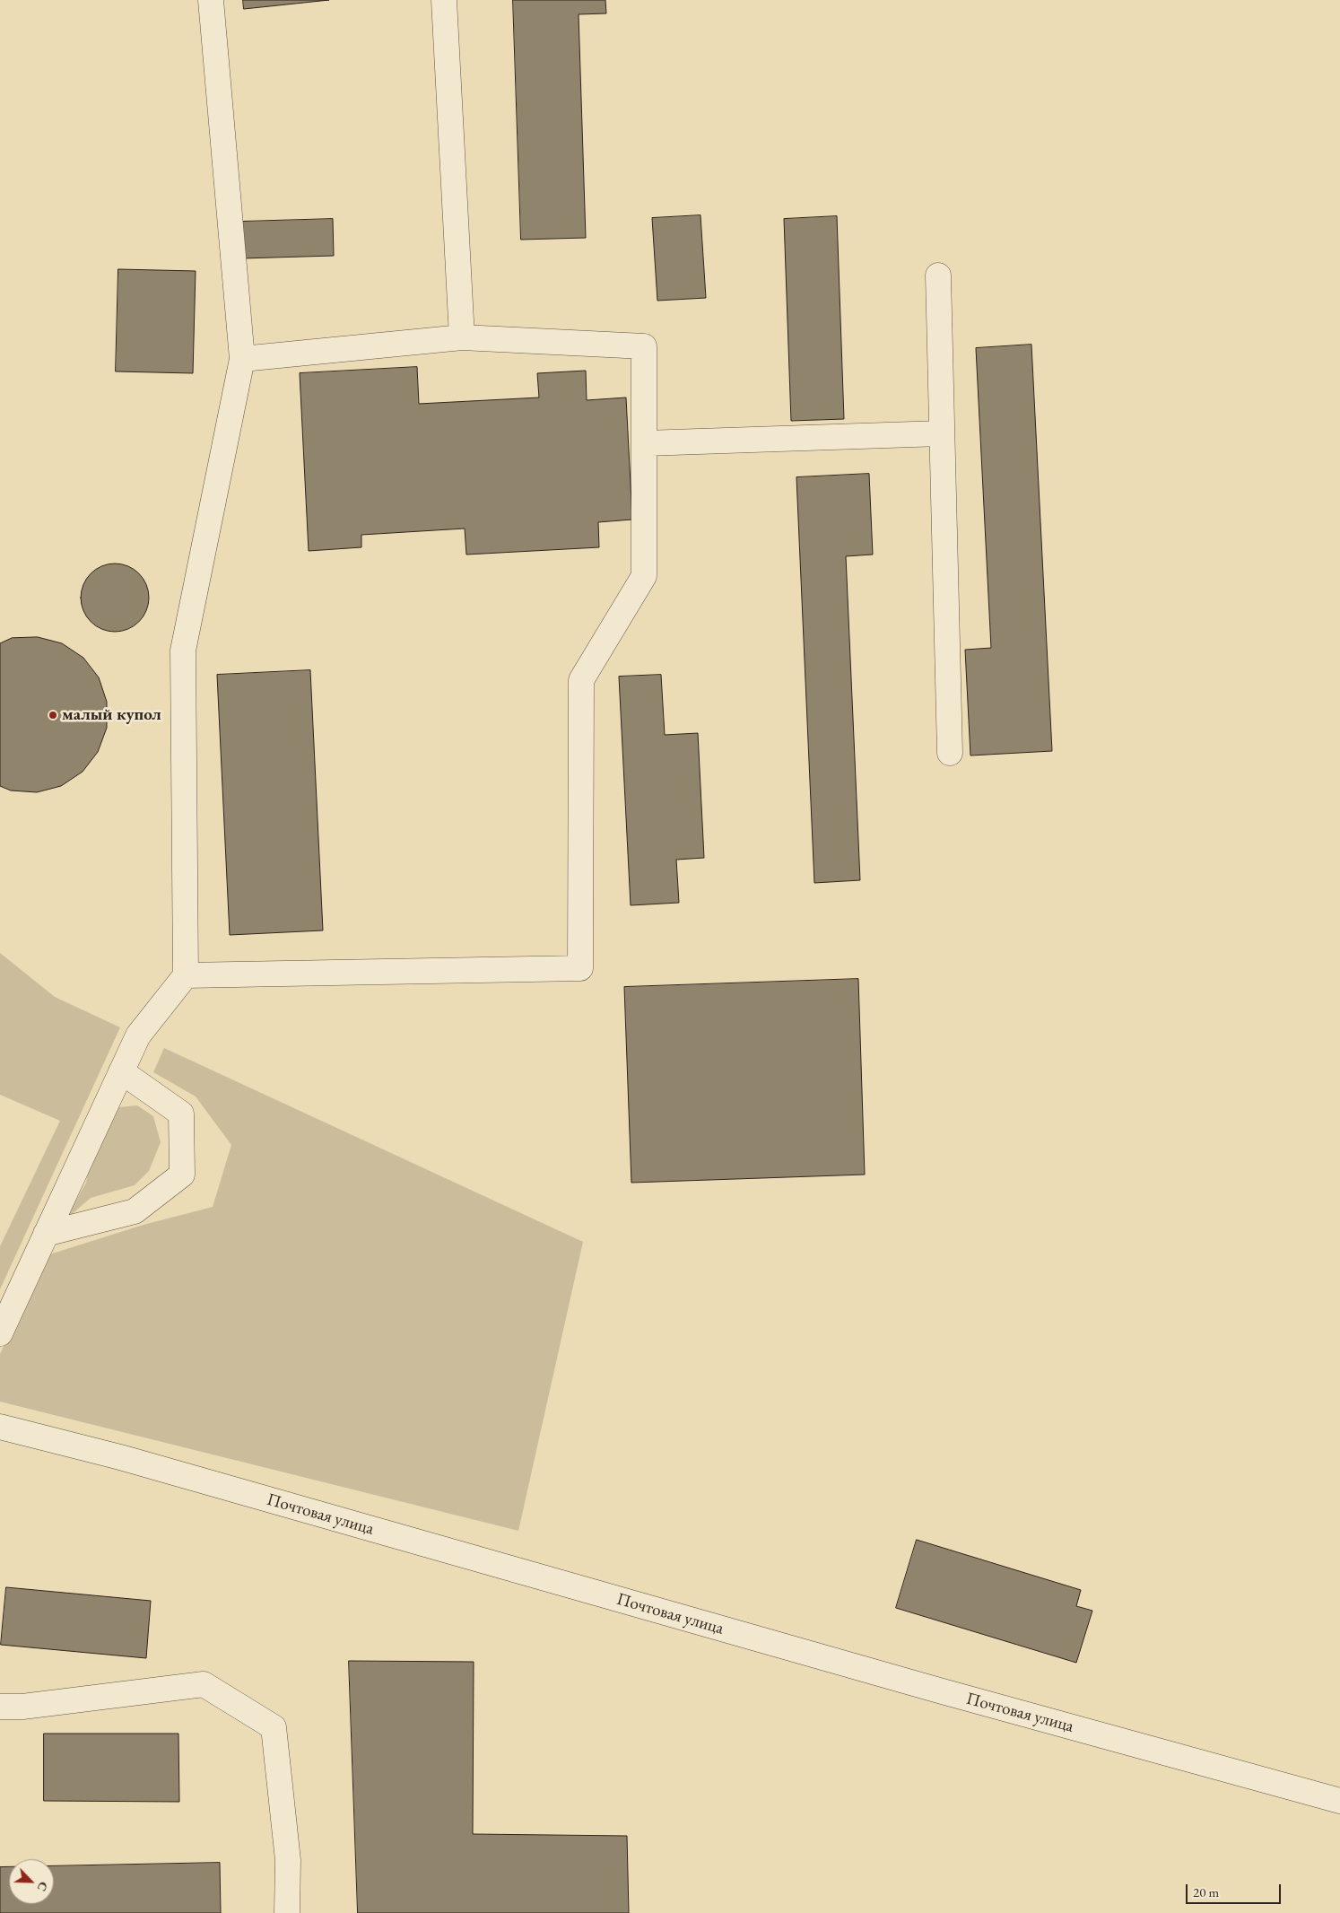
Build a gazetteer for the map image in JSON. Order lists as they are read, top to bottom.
{
  "streets": {
    "street": ["Почтовая улица"]
  },
  "places": ["малый купол"],
  "scale_bar": "20 m",
  "north": "bottom right"
}
